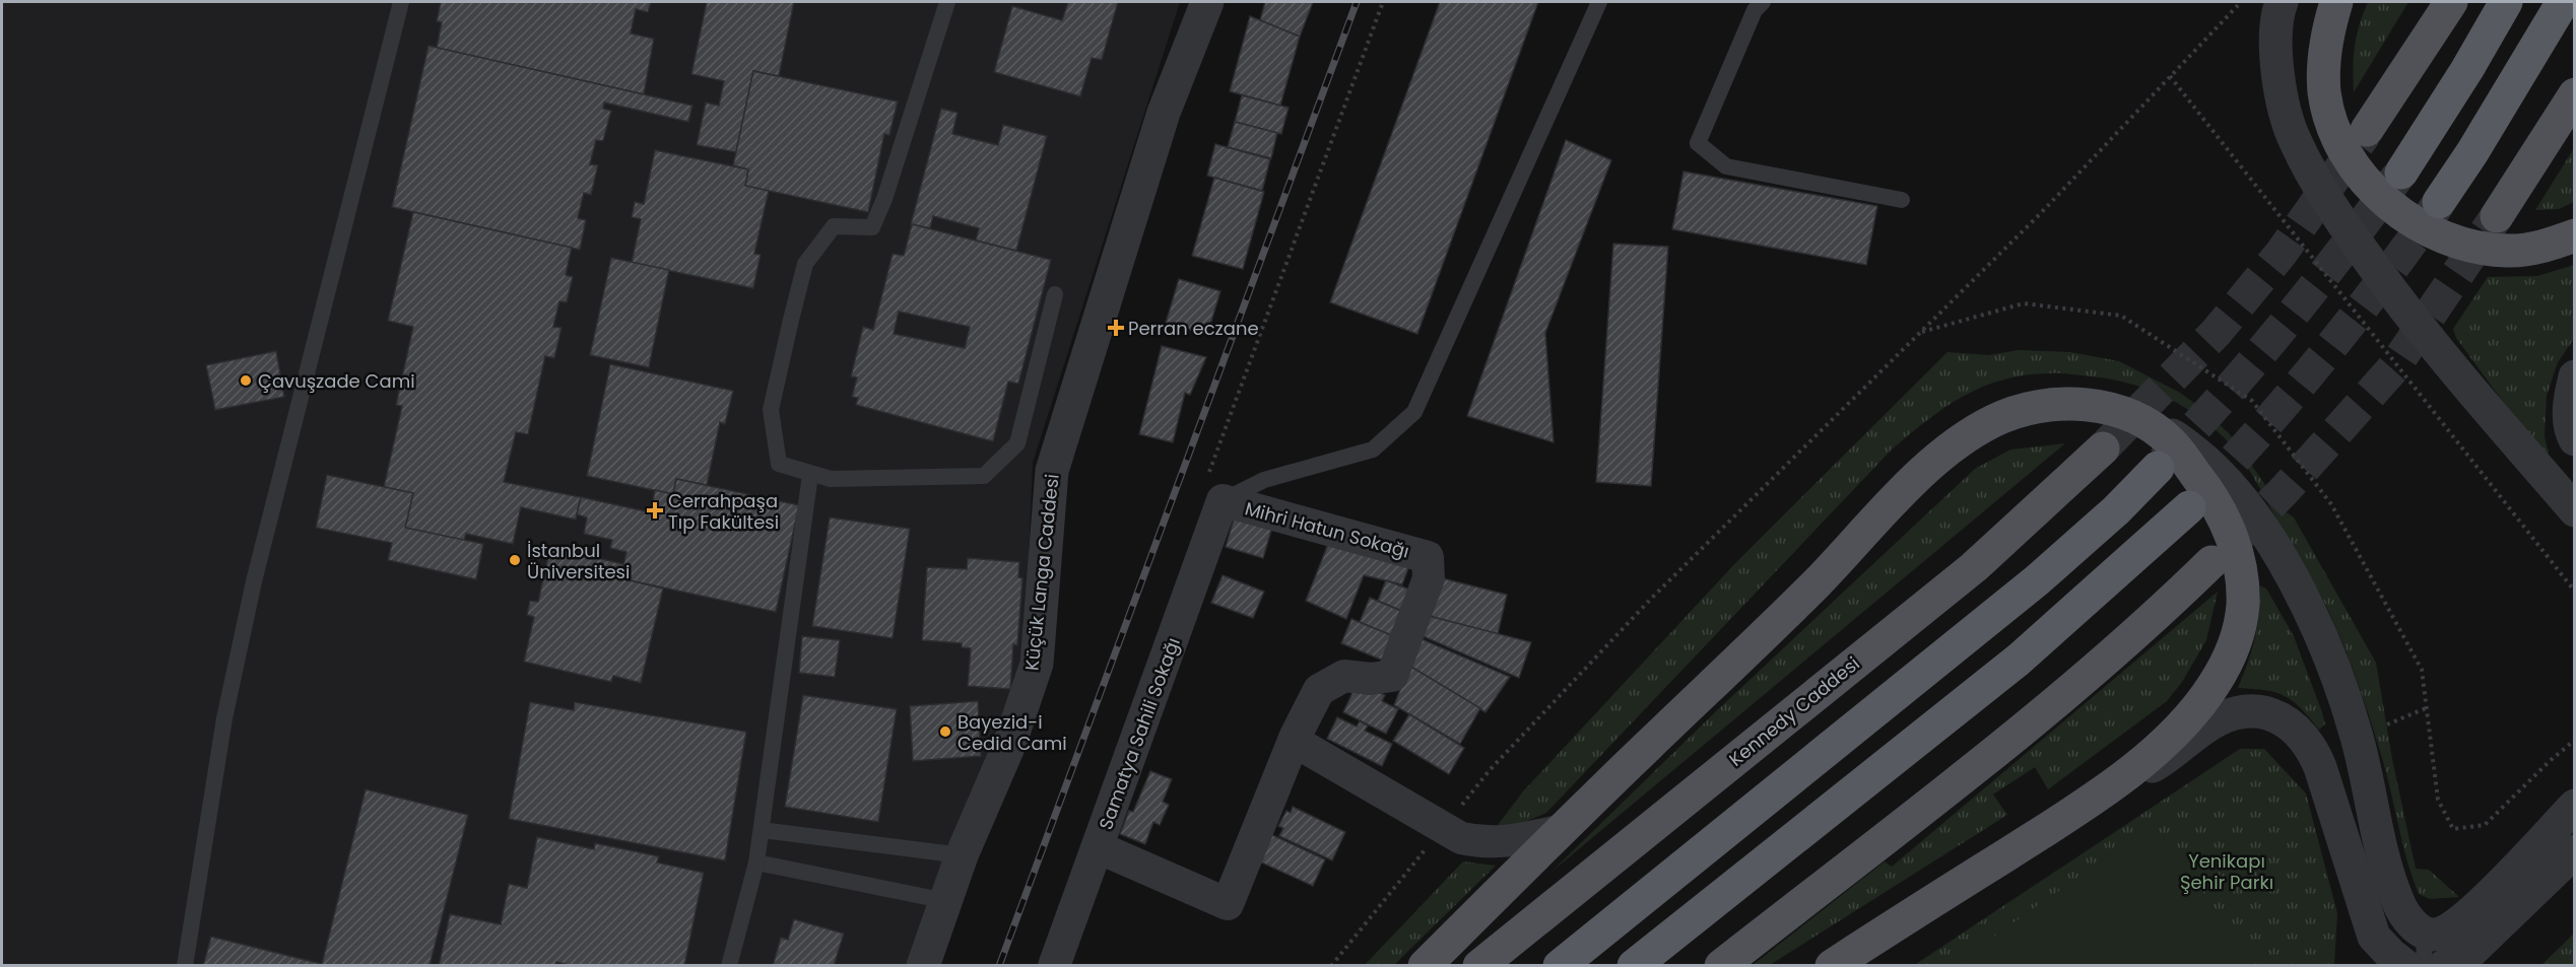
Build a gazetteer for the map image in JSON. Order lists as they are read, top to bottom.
{
  "streets": {
    "main road": ["Kennedy Caddesi"],
    "street": ["Mihri Hatun Sokağı", "Küçük Langa Caddesi", "Samatya Sahili Sokağı"]
  },
  "crossings": [
    ["Mihri Hatun Sokağı", "Samatya Sahili Sokağı"]
  ],
  "parks": ["Yenikapı Şehir Parkı"],
  "places": {
    "health": ["Perran eczane", "Cerrahpaşa Tıp Fakültesi"],
    "other": ["Çavuşzade Cami", "İstanbul Üniversitesi", "Bayezid-i Cedid Cami"]
  }
}
